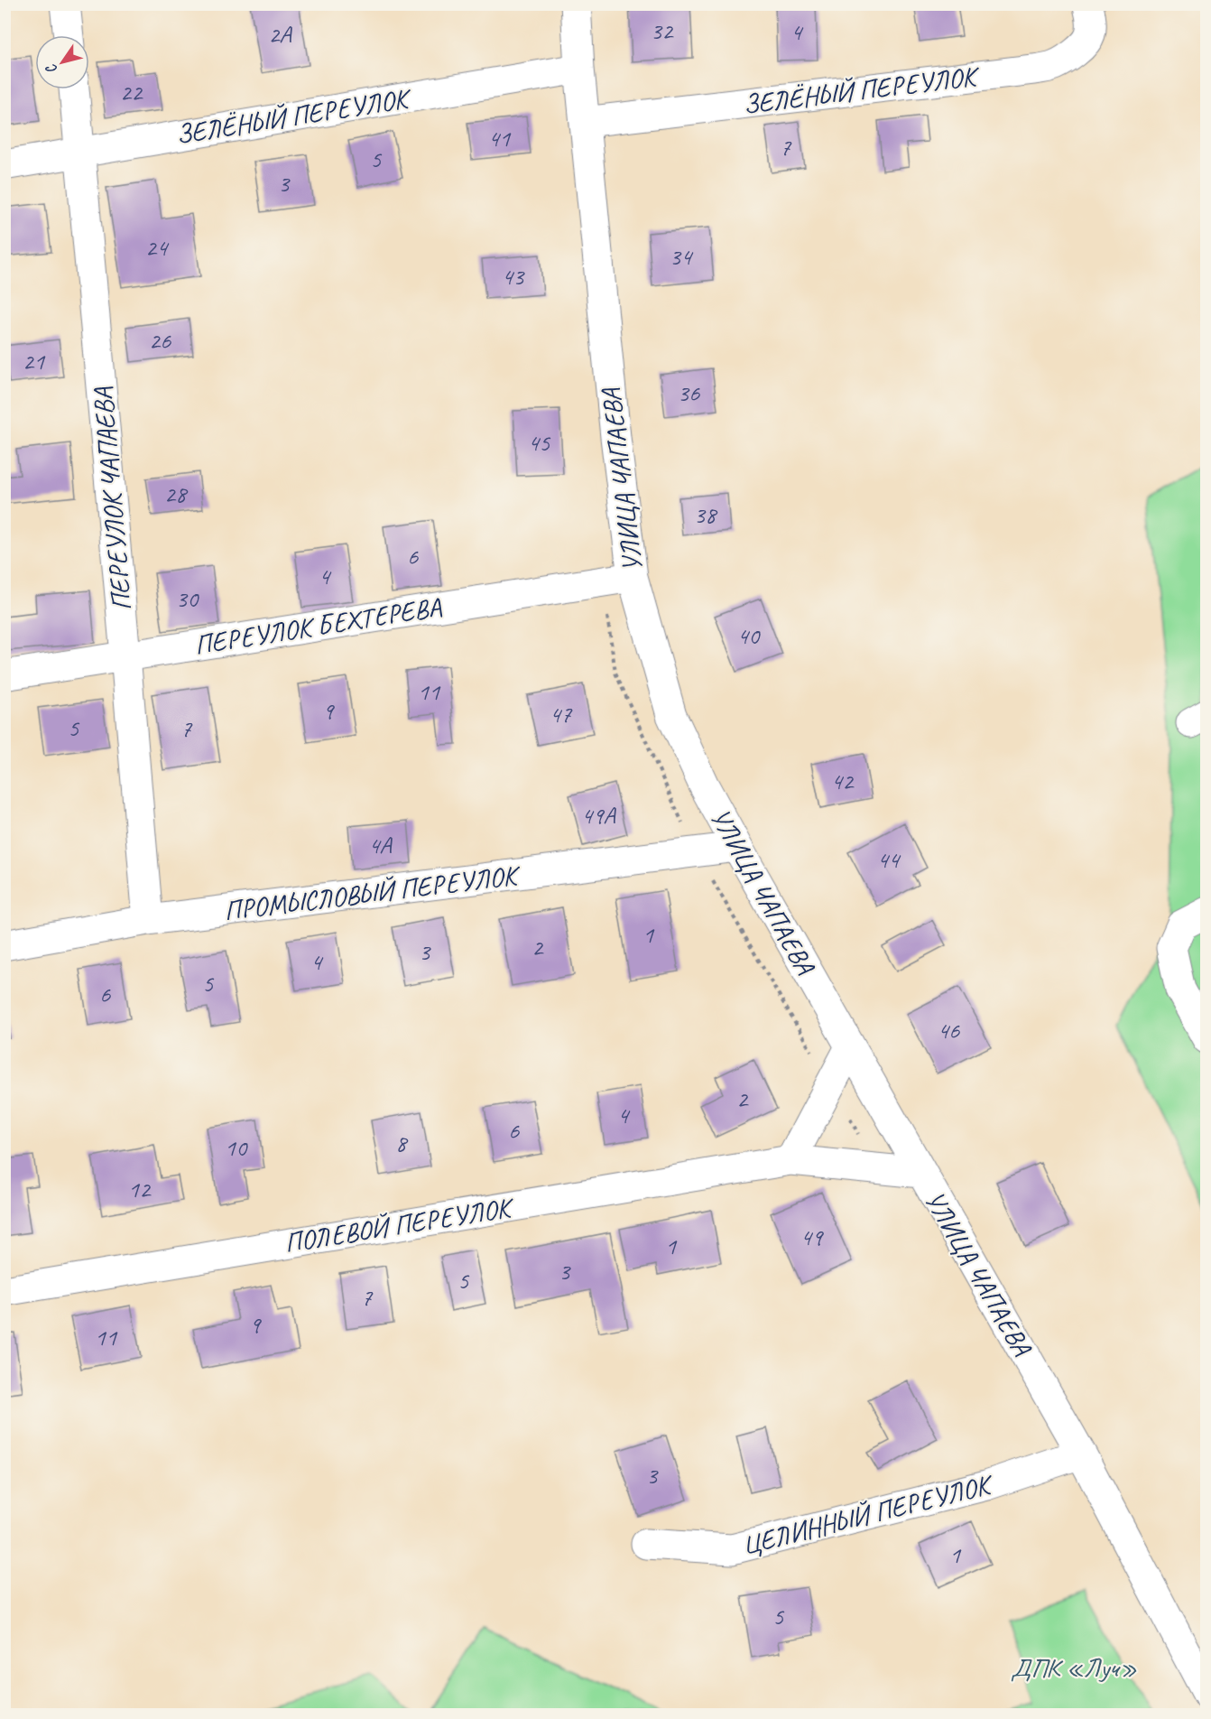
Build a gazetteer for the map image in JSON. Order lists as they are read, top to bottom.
{
  "streets": {
    "street": [
      "ЗЕЛЁНЫЙ ПЕРЕУЛОК",
      "УЛИЦА ЧАПАЕВА",
      "ПЕРЕУЛОК ЧАПАЕВА",
      "ПЕРЕУЛОК БЕХТЕРЕВА",
      "ПРОМЫСЛОВЫЙ ПЕРЕУЛОК",
      "ПОЛЕВОЙ ПЕРЕУЛОК",
      "ЦЕЛИННЫЙ ПЕРЕУЛОК"
    ]
  },
  "crossings": [
    ["ЗЕЛЁНЫЙ ПЕРЕУЛОК", "УЛИЦА ЧАПАЕВА"],
    ["ЗЕЛЁНЫЙ ПЕРЕУЛОК", "ПЕРЕУЛОК ЧАПАЕВА"],
    ["УЛИЦА ЧАПАЕВА", "ПЕРЕУЛОК БЕХТЕРЕВА"],
    ["УЛИЦА ЧАПАЕВА", "ПРОМЫСЛОВЫЙ ПЕРЕУЛОК"],
    ["УЛИЦА ЧАПАЕВА", "ПОЛЕВОЙ ПЕРЕУЛОК"],
    ["УЛИЦА ЧАПАЕВА", "ЦЕЛИННЫЙ ПЕРЕУЛОК"],
    ["ПЕРЕУЛОК ЧАПАЕВА", "ПЕРЕУЛОК БЕХТЕРЕВА"],
    ["ПЕРЕУЛОК ЧАПАЕВА", "ПРОМЫСЛОВЫЙ ПЕРЕУЛОК"]
  ],
  "parks": ["ДПК «Луч»"],
  "house_numbers": [
    "32",
    "4",
    "2А",
    "22",
    "41",
    "7",
    "5",
    "3",
    "24",
    "34",
    "43",
    "26",
    "21",
    "36",
    "45",
    "28",
    "38",
    "6",
    "4",
    "30",
    "40",
    "11",
    "9",
    "47",
    "5",
    "7",
    "42",
    "49А",
    "4А",
    "44",
    "1",
    "2",
    "3",
    "4",
    "5",
    "6",
    "46",
    "2",
    "4",
    "6",
    "8",
    "10",
    "12",
    "49",
    "1",
    "3",
    "5",
    "7",
    "9",
    "11",
    "3",
    "1",
    "5"
  ],
  "north": "bottom left"
}
